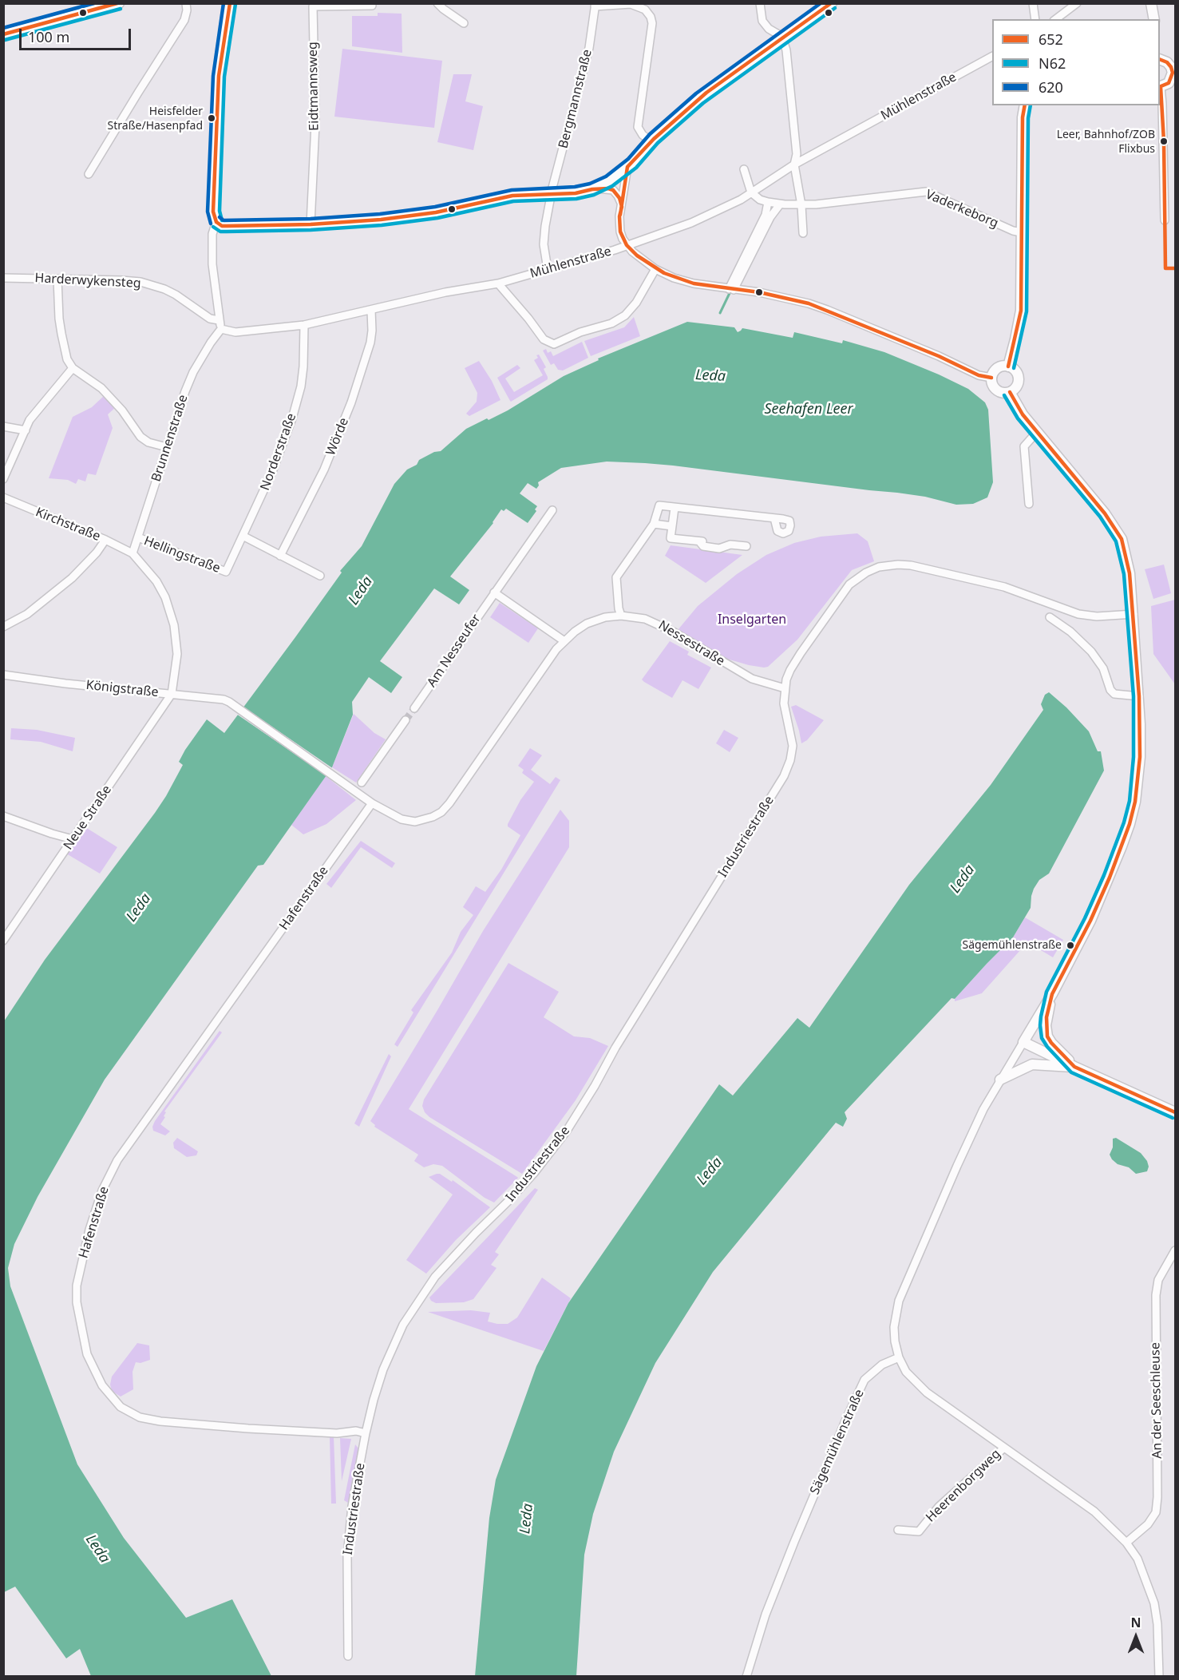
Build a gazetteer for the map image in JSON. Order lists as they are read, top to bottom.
{
  "streets": {
    "street": [
      "Eidtmannsweg",
      "Mühlenstraße",
      "Bergmannstraße",
      "Vaderkeborg",
      "Harderwykensteg",
      "Wörde",
      "Brunnenstraße",
      "Norderstraße",
      "Kirchstraße",
      "Hellingstraße",
      "Nessestraße",
      "Am Nesseufer",
      "Königstraße",
      "Neue Straße",
      "Industriestraße",
      "Hafenstraße",
      "An der Seeschleuse",
      "Sägemühlenstraße",
      "Heerenborgweg"
    ]
  },
  "crossings": [
    ["Mühlenstraße", "Bergmannstraße"],
    ["Mühlenstraße", "Vaderkeborg"],
    ["Mühlenstraße", "Wörde"],
    ["Mühlenstraße", "Brunnenstraße"],
    ["Mühlenstraße", "Norderstraße"],
    ["Brunnenstraße", "Kirchstraße"],
    ["Brunnenstraße", "Hellingstraße"],
    ["Norderstraße", "Hellingstraße"],
    ["Nessestraße", "Königstraße"],
    ["Nessestraße", "Industriestraße"],
    ["Nessestraße", "Hafenstraße"],
    ["Königstraße", "Neue Straße"],
    ["Industriestraße", "Hafenstraße"]
  ],
  "water": ["Leda", "Seehafen Leer"],
  "parks": ["Inselgarten"],
  "places": ["Heisfelder Straße/Hasenpfad", "Leer, Bahnhof/ZOB Flixbus", "Sägemühlenstraße"],
  "lines": ["transit line 652", "transit line 620", "transit line N62"],
  "legend": ["652", "N62", "620"],
  "scale_bar": "100 m",
  "north": "top"
}
